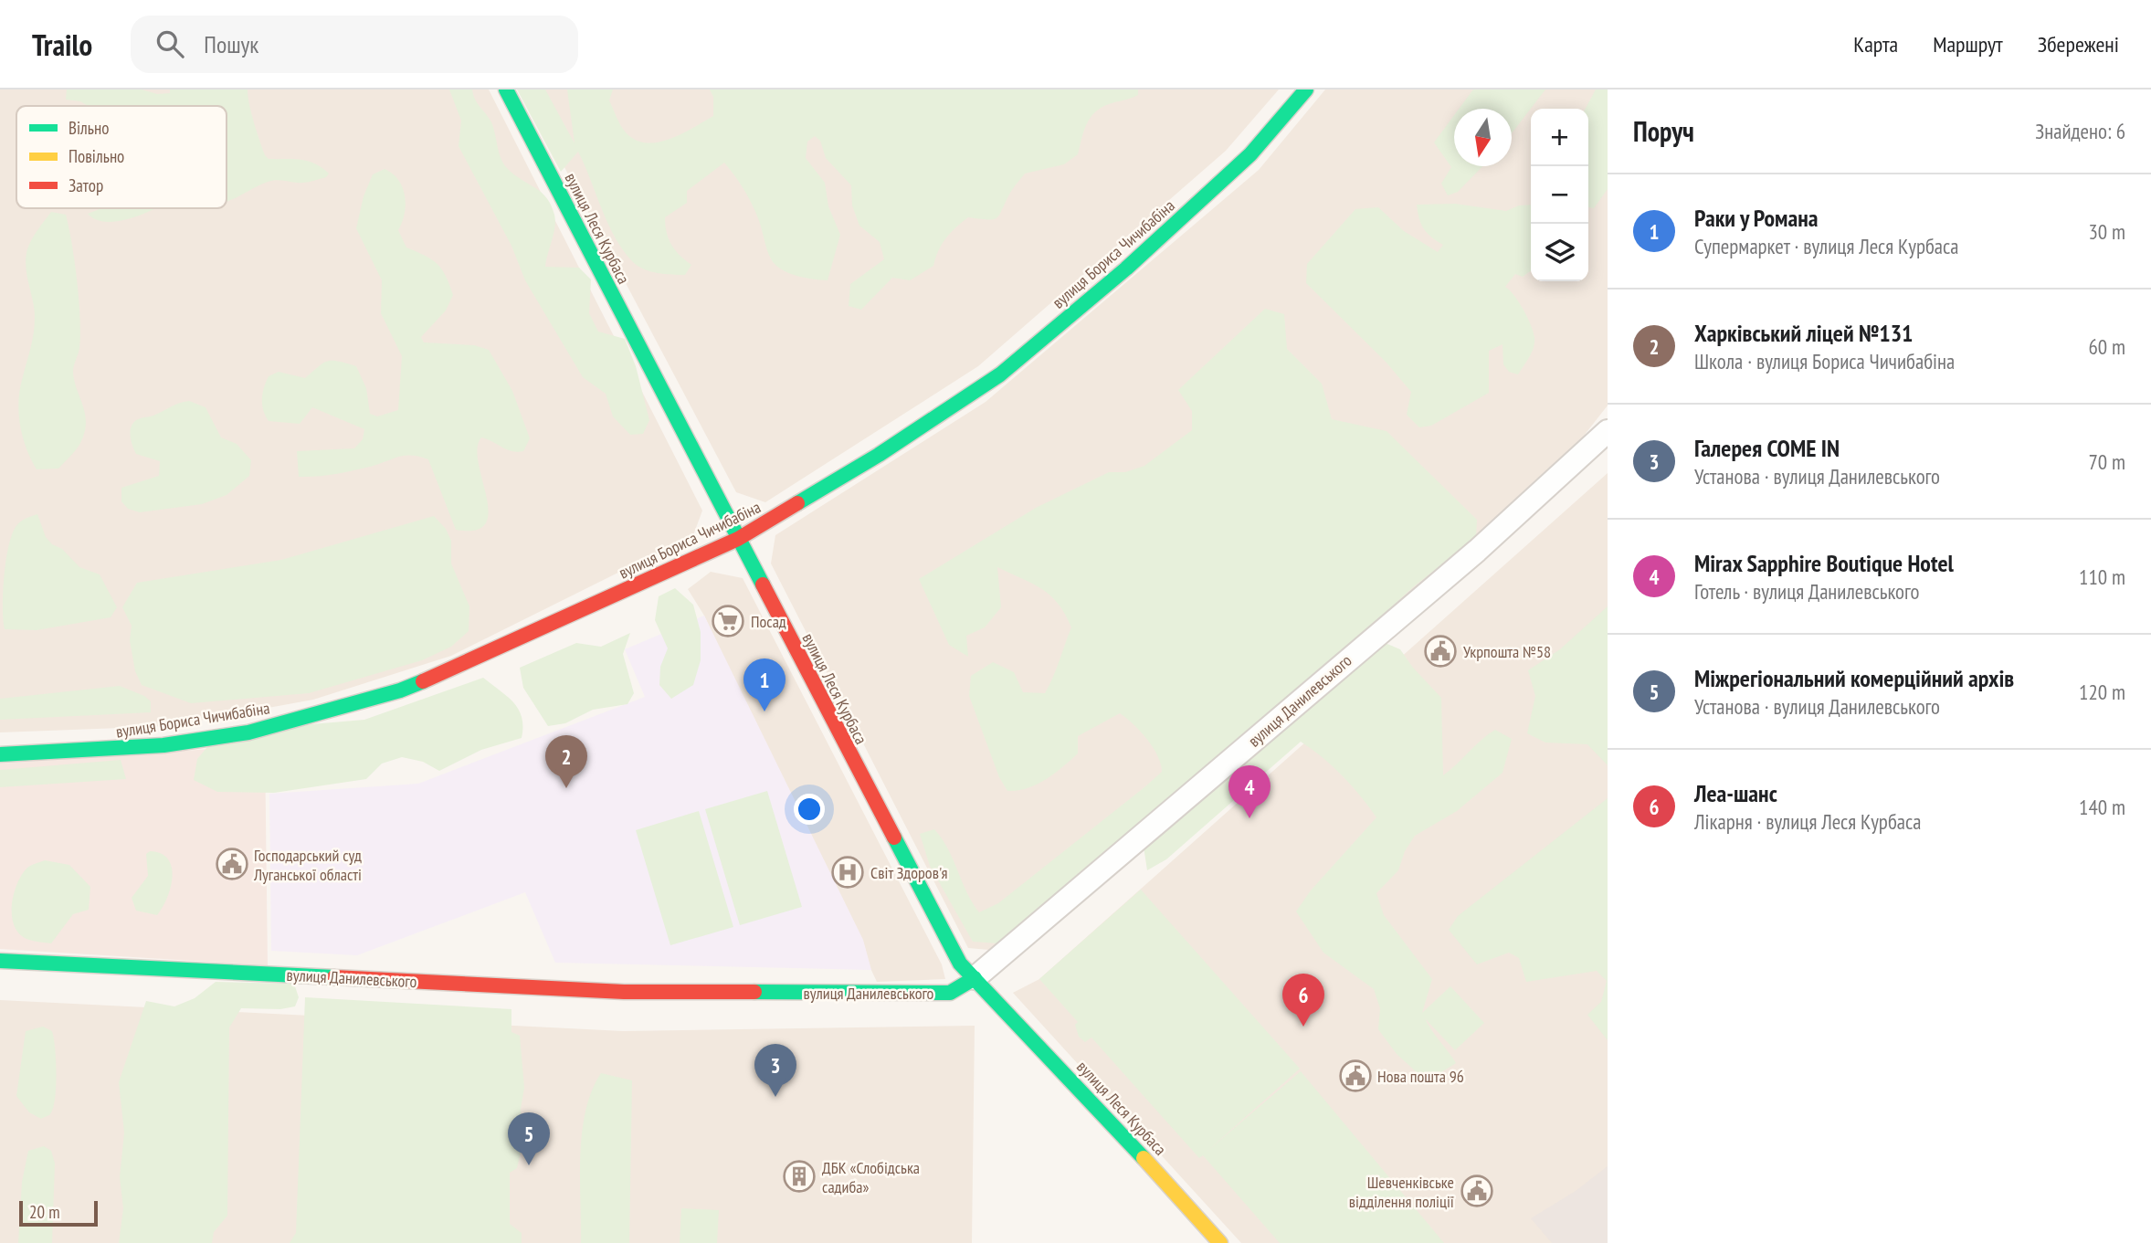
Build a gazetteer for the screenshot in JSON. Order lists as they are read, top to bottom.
{
  "streets": {
    "street": ["вулиця Леся Курбаса", "вулиця Бориса Чичибабіна", "вулиця Данилевського"]
  },
  "crossings": [
    ["вулиця Леся Курбаса", "вулиця Бориса Чичибабіна"],
    ["вулиця Леся Курбаса", "вулиця Данилевського"]
  ],
  "places": {
    "supermarket": ["Посад"],
    "public building": [
      "Укрпошта №58",
      "Господарський суд Луганської області",
      "Нова пошта 96",
      "Шевченківське відділення поліції"
    ],
    "hospital": ["Світ Здоров'я"],
    "building": ["ДБК «Слобідська садиба»"]
  },
  "legend": ["Вільно", "Повільно", "Затор"],
  "scale_bar": "20 m",
  "north": "bottom",
  "page": {
    "header": "Trailo",
    "search": "Пошук",
    "nav": ["Карта", "Маршрут", "Збережені"],
    "heading": ["Поруч", "Знайдено: 6"],
    "map_buttons": ["+", "−"],
    "list": [
      {
        "mark": "1",
        "name": "Раки у Романа",
        "note": "Супермаркет · вулиця Леся Курбаса",
        "value": "30 m"
      },
      {
        "mark": "2",
        "name": "Харківський ліцей №131",
        "note": "Школа · вулиця Бориса Чичибабіна",
        "value": "60 m"
      },
      {
        "mark": "3",
        "name": "Галерея COME IN",
        "note": "Установа · вулиця Данилевського",
        "value": "70 m"
      },
      {
        "mark": "4",
        "name": "Mirax Sapphire Boutique Hotel",
        "note": "Готель · вулиця Данилевського",
        "value": "110 m"
      },
      {
        "mark": "5",
        "name": "Міжрегіональний комерційний архів",
        "note": "Установа · вулиця Данилевського",
        "value": "120 m"
      },
      {
        "mark": "6",
        "name": "Леа-шанс",
        "note": "Лікарня · вулиця Леся Курбаса",
        "value": "140 m"
      }
    ],
    "pins": [
      "1",
      "2",
      "4",
      "6",
      "3",
      "5"
    ],
    "scale": "20 m"
  }
}
